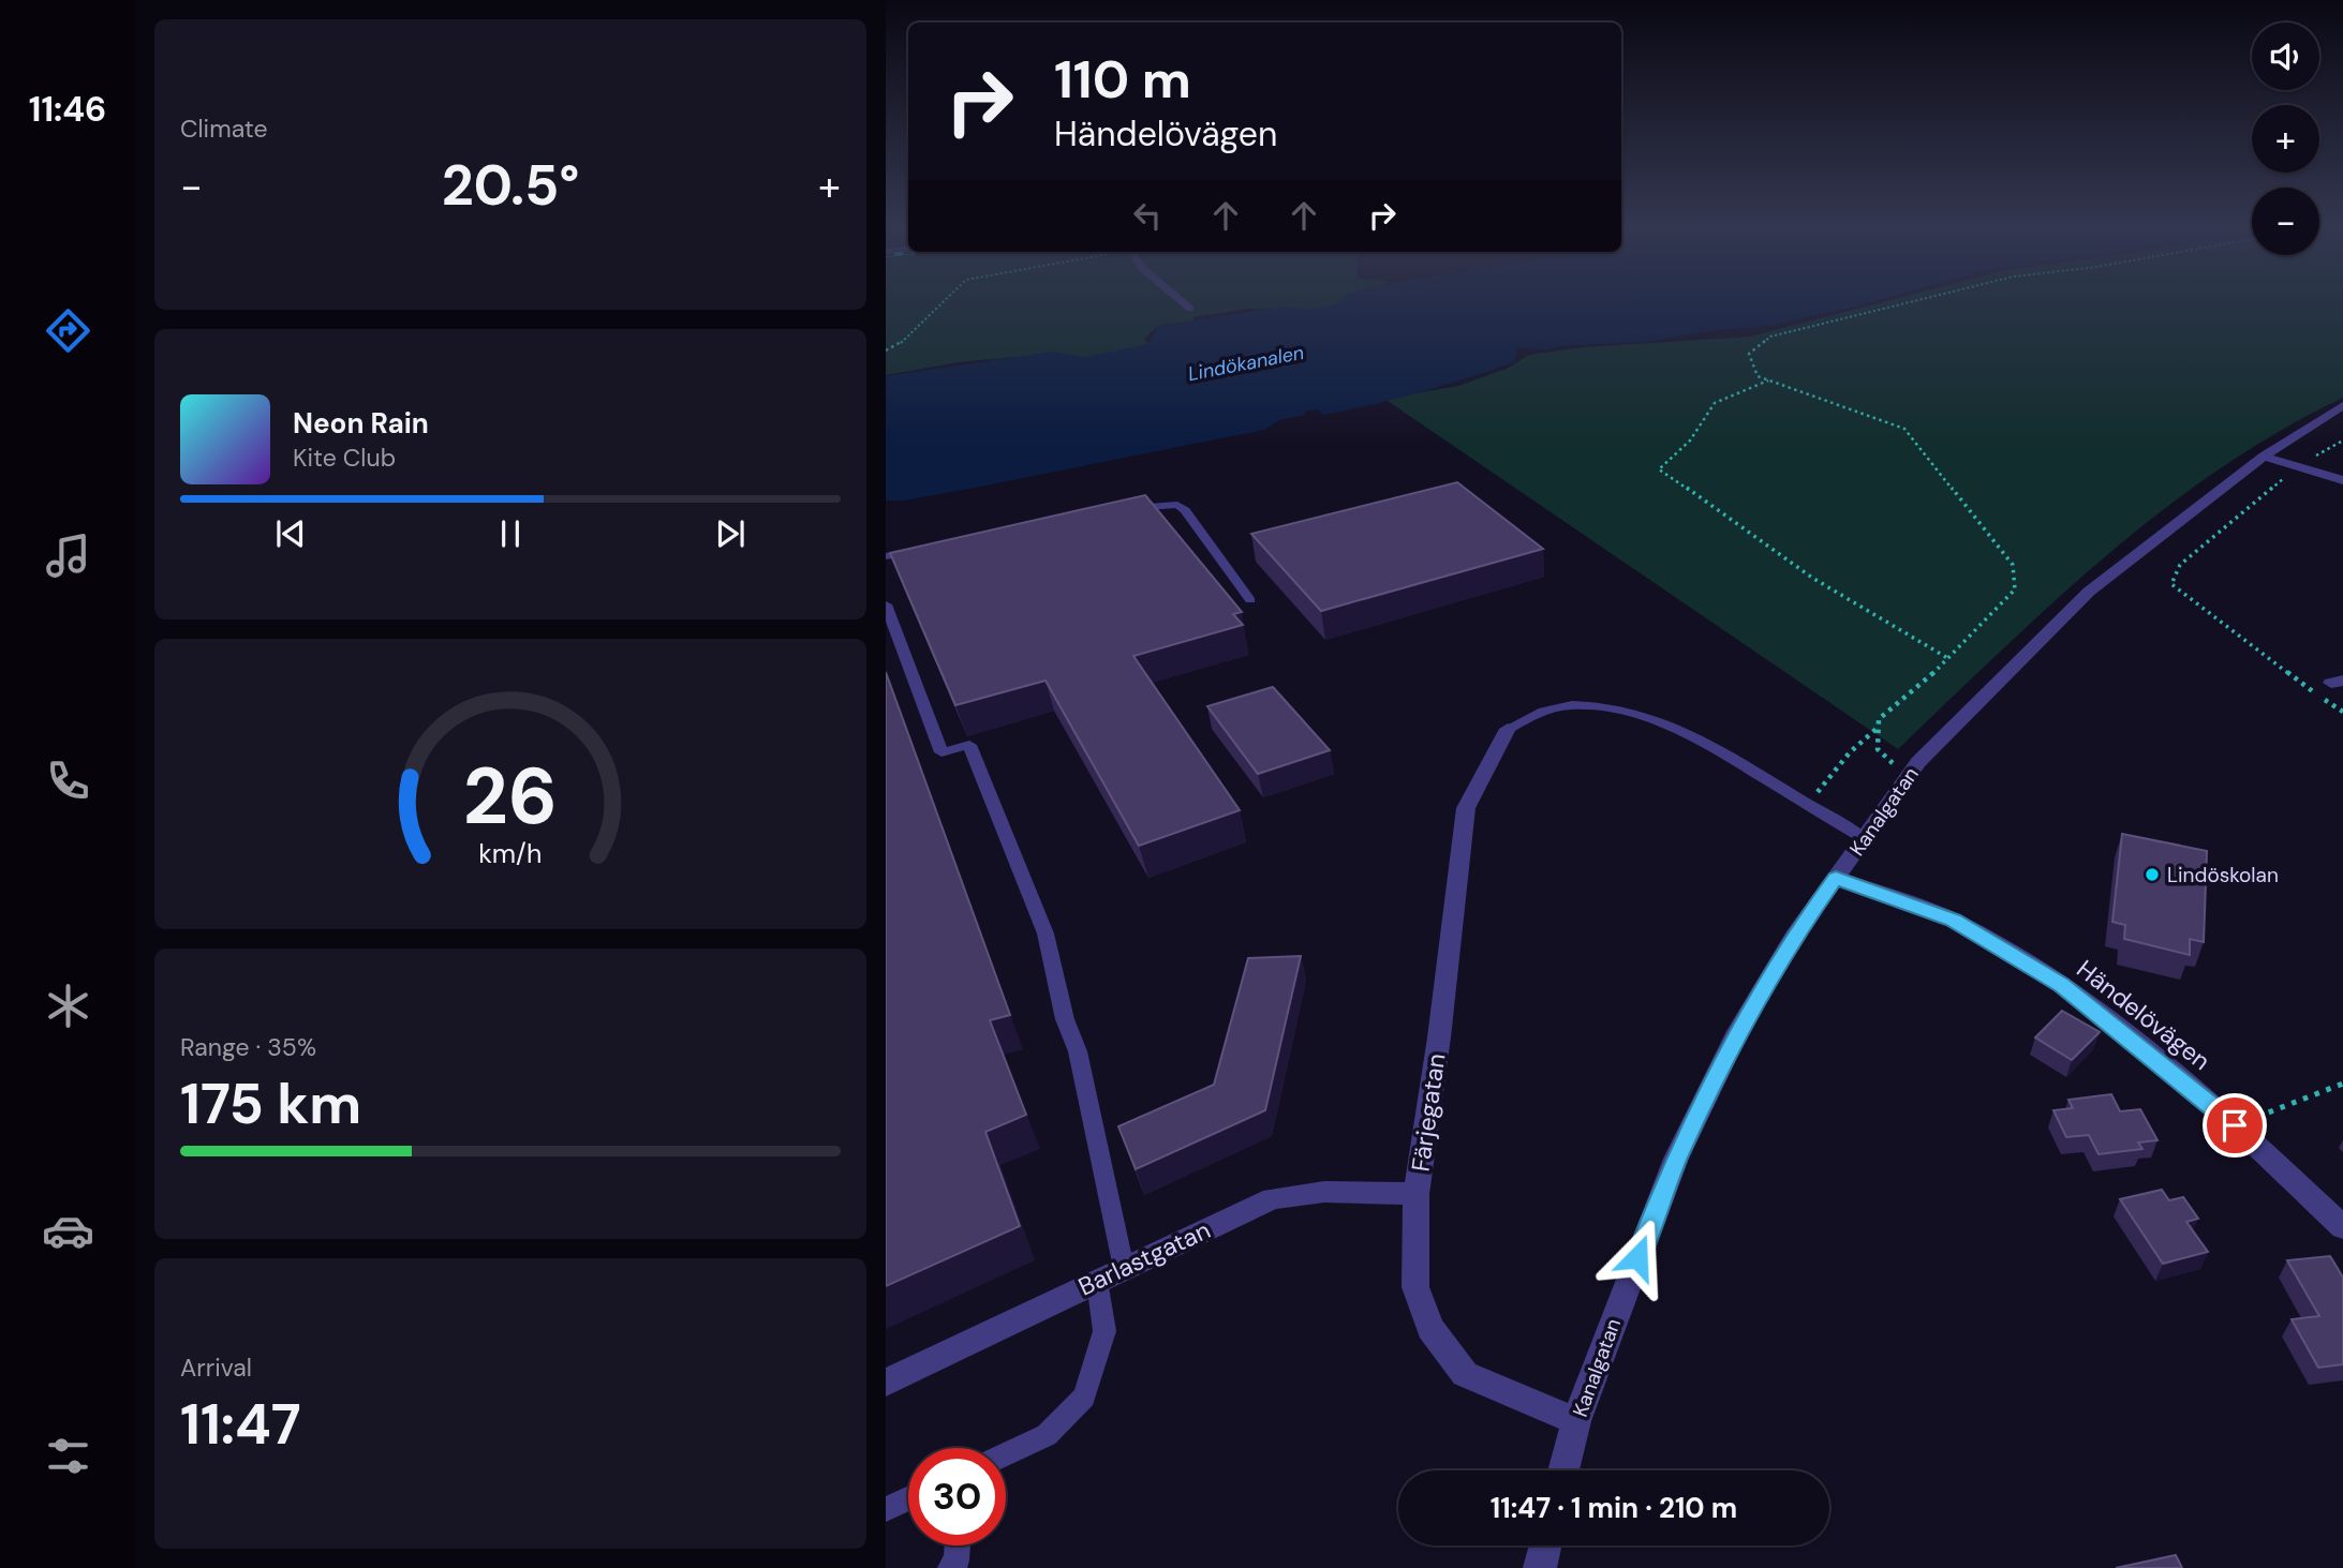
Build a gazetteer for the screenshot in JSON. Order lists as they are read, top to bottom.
{
  "streets": {
    "street": [
      "Kanalgatan",
      "Händelövägen",
      "Färjegatan",
      "Barlastgatan"
    ]
  },
  "crossings": [
    ["Kanalgatan", "Händelövägen"],
    ["Kanalgatan", "Färjegatan"],
    ["Färjegatan", "Barlastgatan"]
  ],
  "water": ["Lindökanalen"],
  "places": ["Lindöskolan"],
  "page": {
    "tabs": "11:46",
    "tile": [
      "Climate",
      ["Range · 35%", "175 km"],
      ["Arrival", "11:47"]
    ],
    "map_buttons": ["+", "−"],
    "turn": ["110 m", "Händelövägen"],
    "heat": ["−", "20.5°", "+"],
    "song": ["Neon Rain", "Kite Club"],
    "limit": "30",
    "trip": "11:47 · 1 min · 210 m",
    "gauge": ["26", "km/h"]
  }
}
